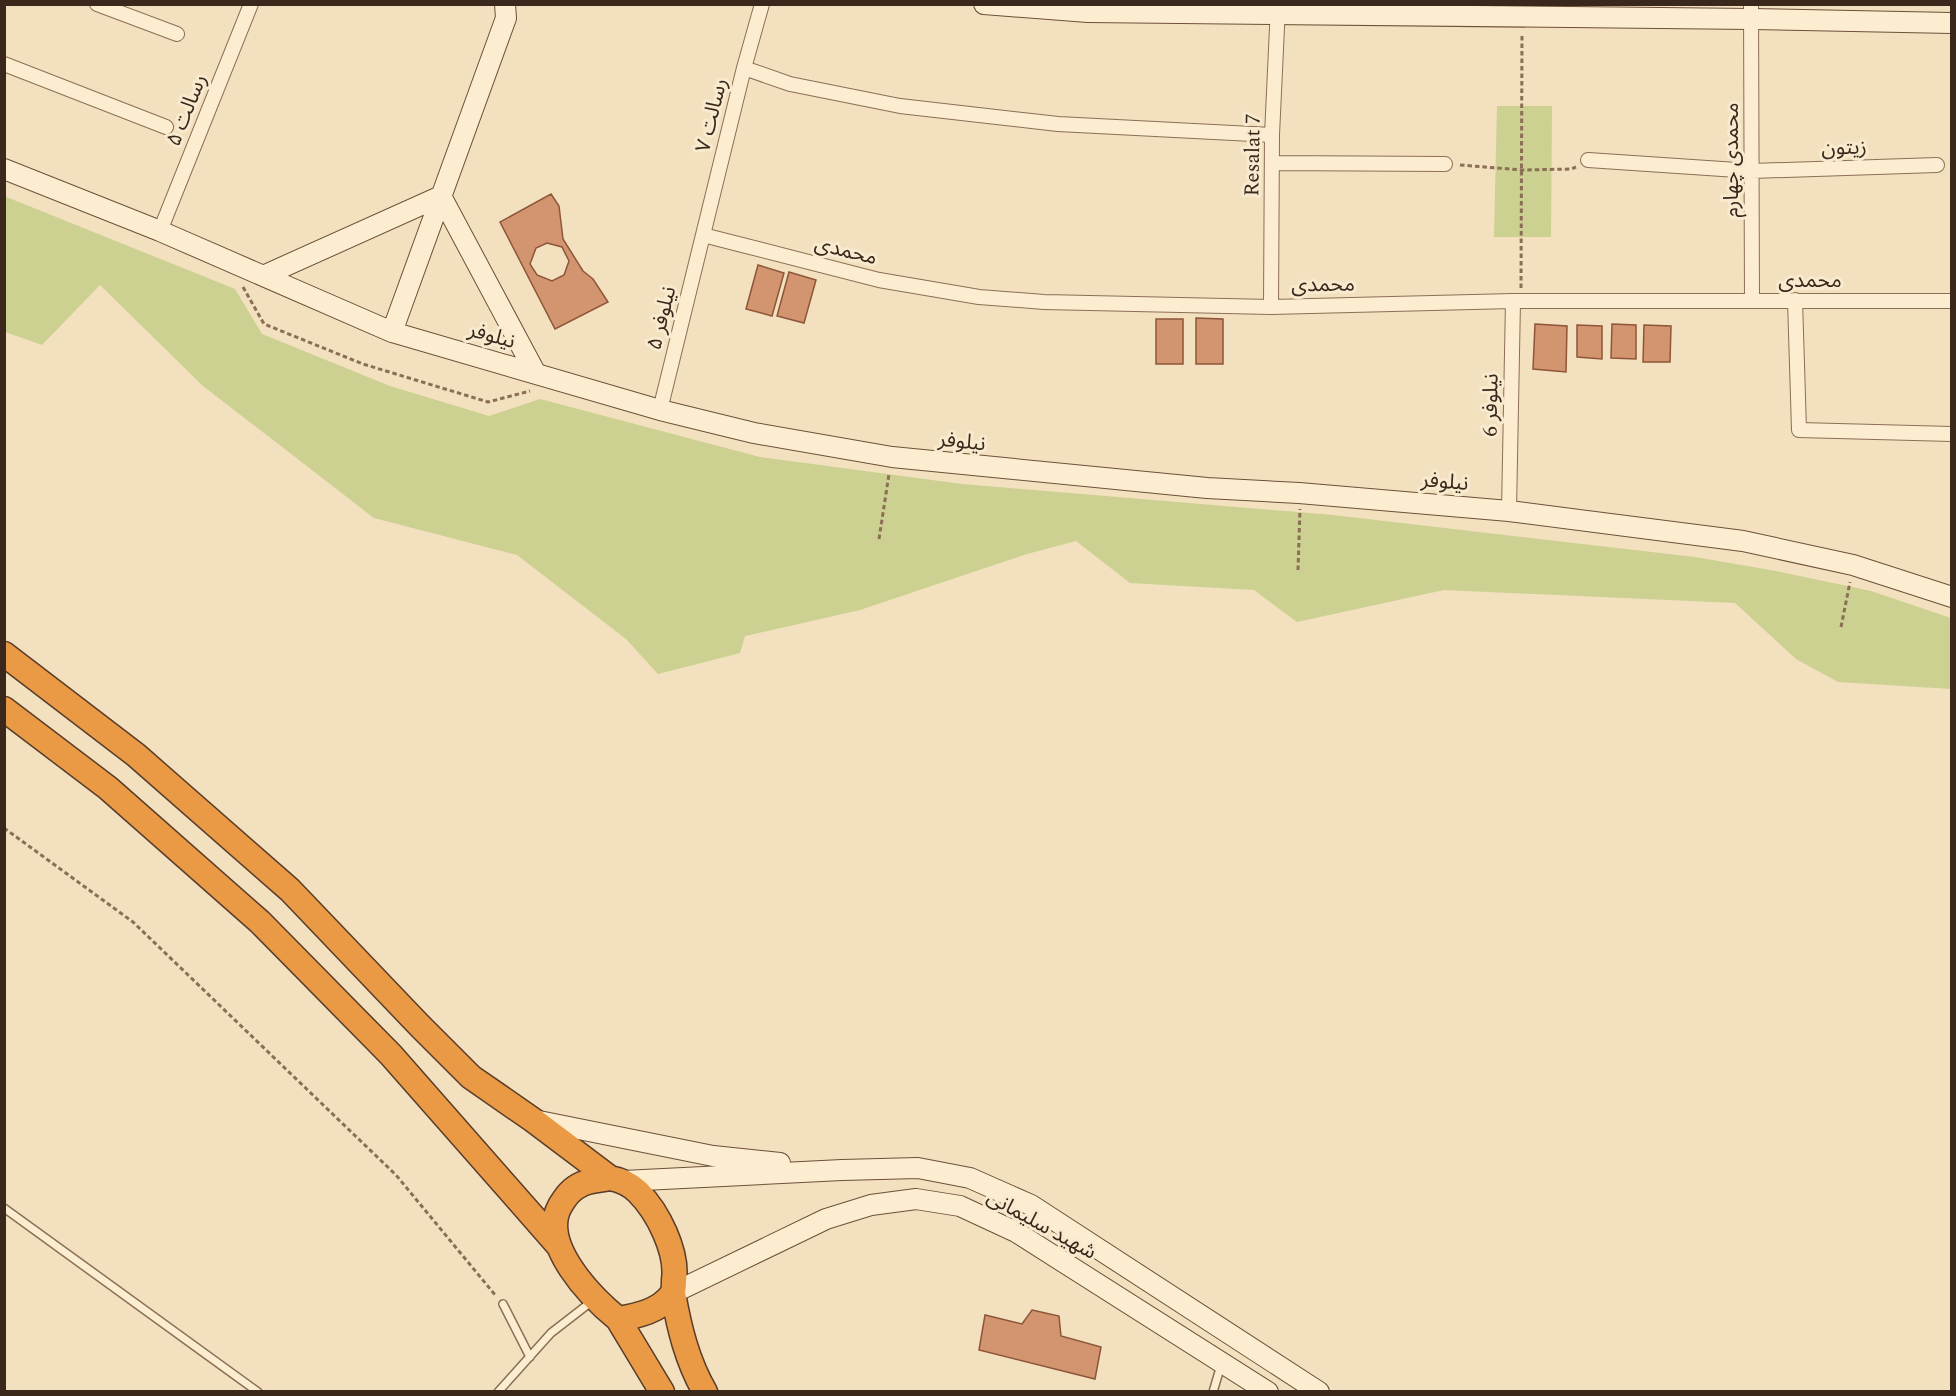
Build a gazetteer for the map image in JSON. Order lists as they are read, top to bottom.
{
  "streets": {
    "street": [
      "رسالت ۵",
      "رسالت ۷",
      "زیتون",
      "Resalat 7",
      "محمدی چهارم",
      "محمدی",
      "نیلوفر ۵",
      "نیلوفر",
      "نیلوفر 6",
      "شهید سلیمانی"
    ]
  },
  "crossings": [
    ["رسالت ۵", "نیلوفر"],
    ["رسالت ۷", "محمدی"],
    ["رسالت ۷", "نیلوفر ۵"],
    ["زیتون", "محمدی چهارم"],
    ["Resalat 7", "محمدی"],
    ["محمدی چهارم", "محمدی"],
    ["محمدی", "نیلوفر ۵"],
    ["محمدی", "نیلوفر 6"],
    ["نیلوفر ۵", "نیلوفر"],
    ["نیلوفر", "نیلوفر 6"]
  ]
}
